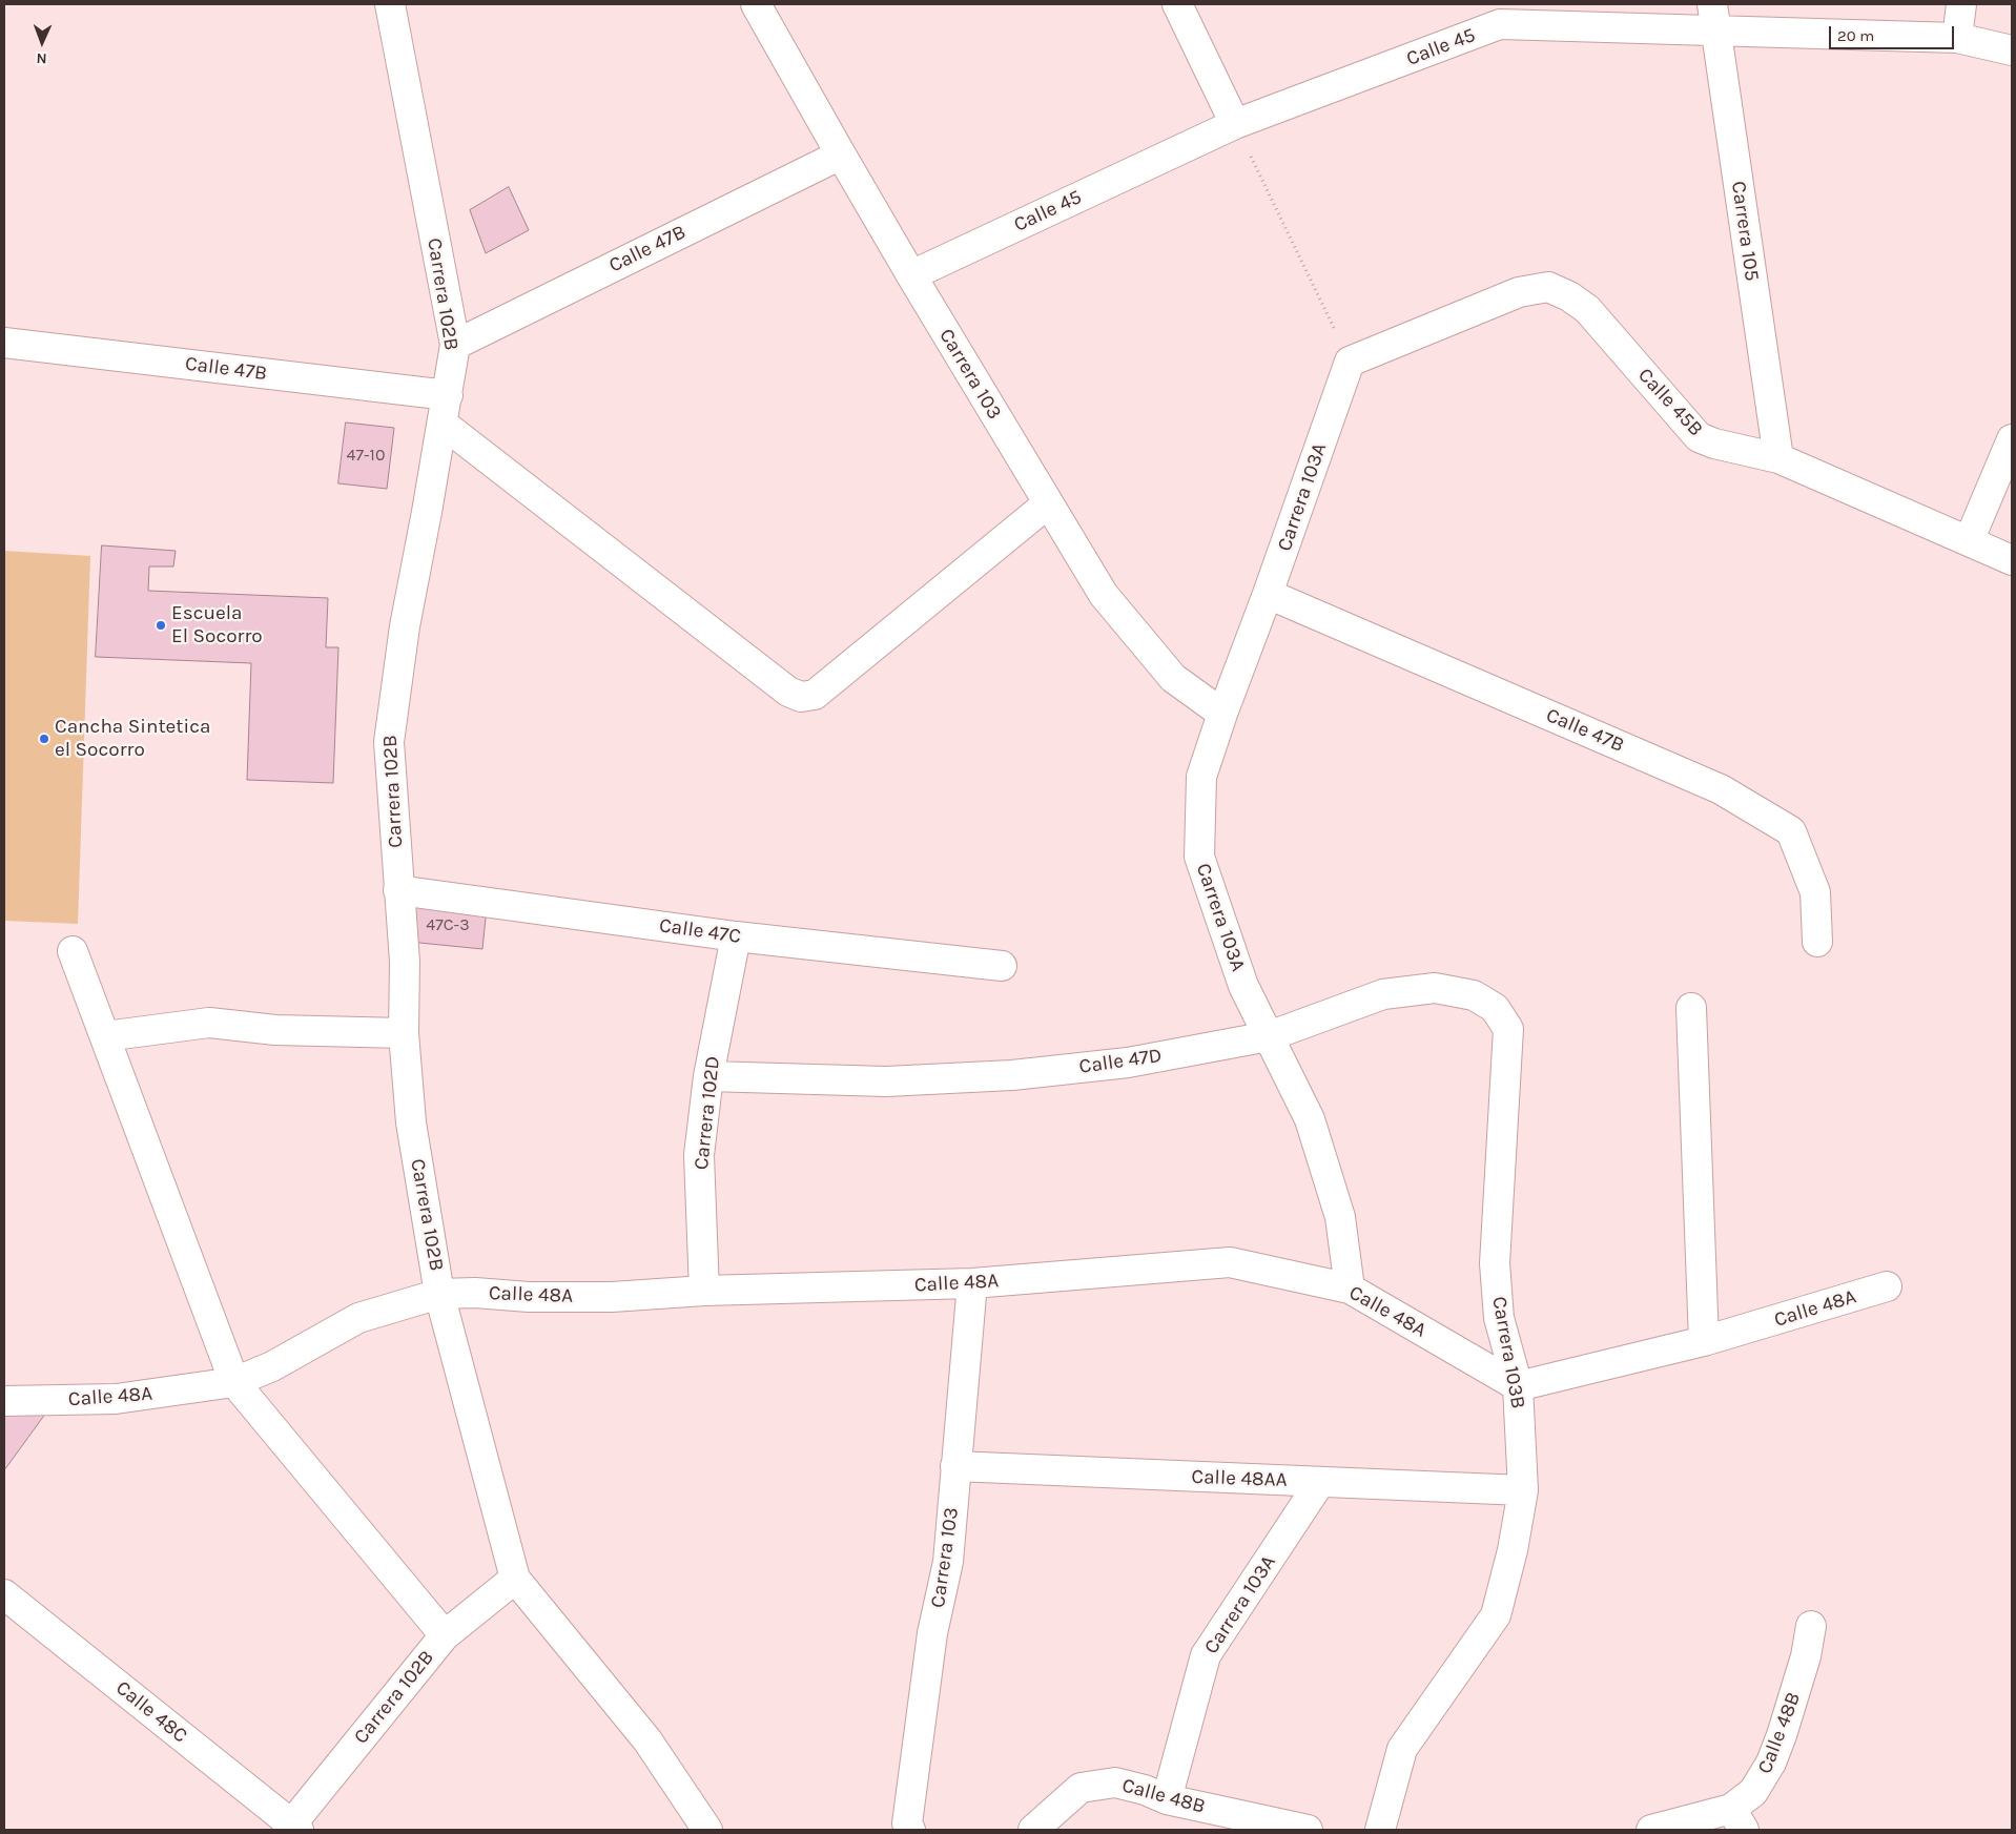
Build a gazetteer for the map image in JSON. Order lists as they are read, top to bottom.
{
  "streets": {
    "street": [
      "Calle 45",
      "Carrera 105",
      "Calle 47B",
      "Carrera 102B",
      "Carrera 103",
      "Calle 45B",
      "Carrera 103A",
      "Calle 47C",
      "Calle 47D",
      "Carrera 102D",
      "Calle 48A",
      "Carrera 103B",
      "Calle 48AA",
      "Calle 48C",
      "Calle 48B"
    ]
  },
  "crossings": [
    ["Calle 45", "Carrera 105"],
    ["Calle 45", "Carrera 103"],
    ["Carrera 105", "Calle 45B"],
    ["Calle 47B", "Carrera 102B"],
    ["Calle 47B", "Carrera 103"],
    ["Calle 47B", "Carrera 103A"],
    ["Carrera 102B", "Calle 47C"],
    ["Carrera 102B", "Calle 48A"],
    ["Carrera 102B", "Calle 48C"],
    ["Carrera 103", "Carrera 103A"],
    ["Carrera 103", "Calle 48A"],
    ["Carrera 103", "Calle 48AA"],
    ["Calle 45B", "Carrera 103A"],
    ["Carrera 103A", "Calle 47D"],
    ["Carrera 103A", "Calle 48A"],
    ["Carrera 103A", "Calle 48AA"],
    ["Carrera 103A", "Calle 48B"],
    ["Calle 47C", "Carrera 102D"],
    ["Calle 47D", "Carrera 102D"],
    ["Calle 47D", "Carrera 103B"],
    ["Carrera 102D", "Calle 48A"],
    ["Calle 48A", "Carrera 103B"],
    ["Carrera 103B", "Calle 48AA"]
  ],
  "places": ["Escuela El Socorro", "Cancha Sintetica el Socorro"],
  "house_numbers": ["47-10", "47C-3"],
  "scale_bar": "20 m",
  "north": "bottom"
}
